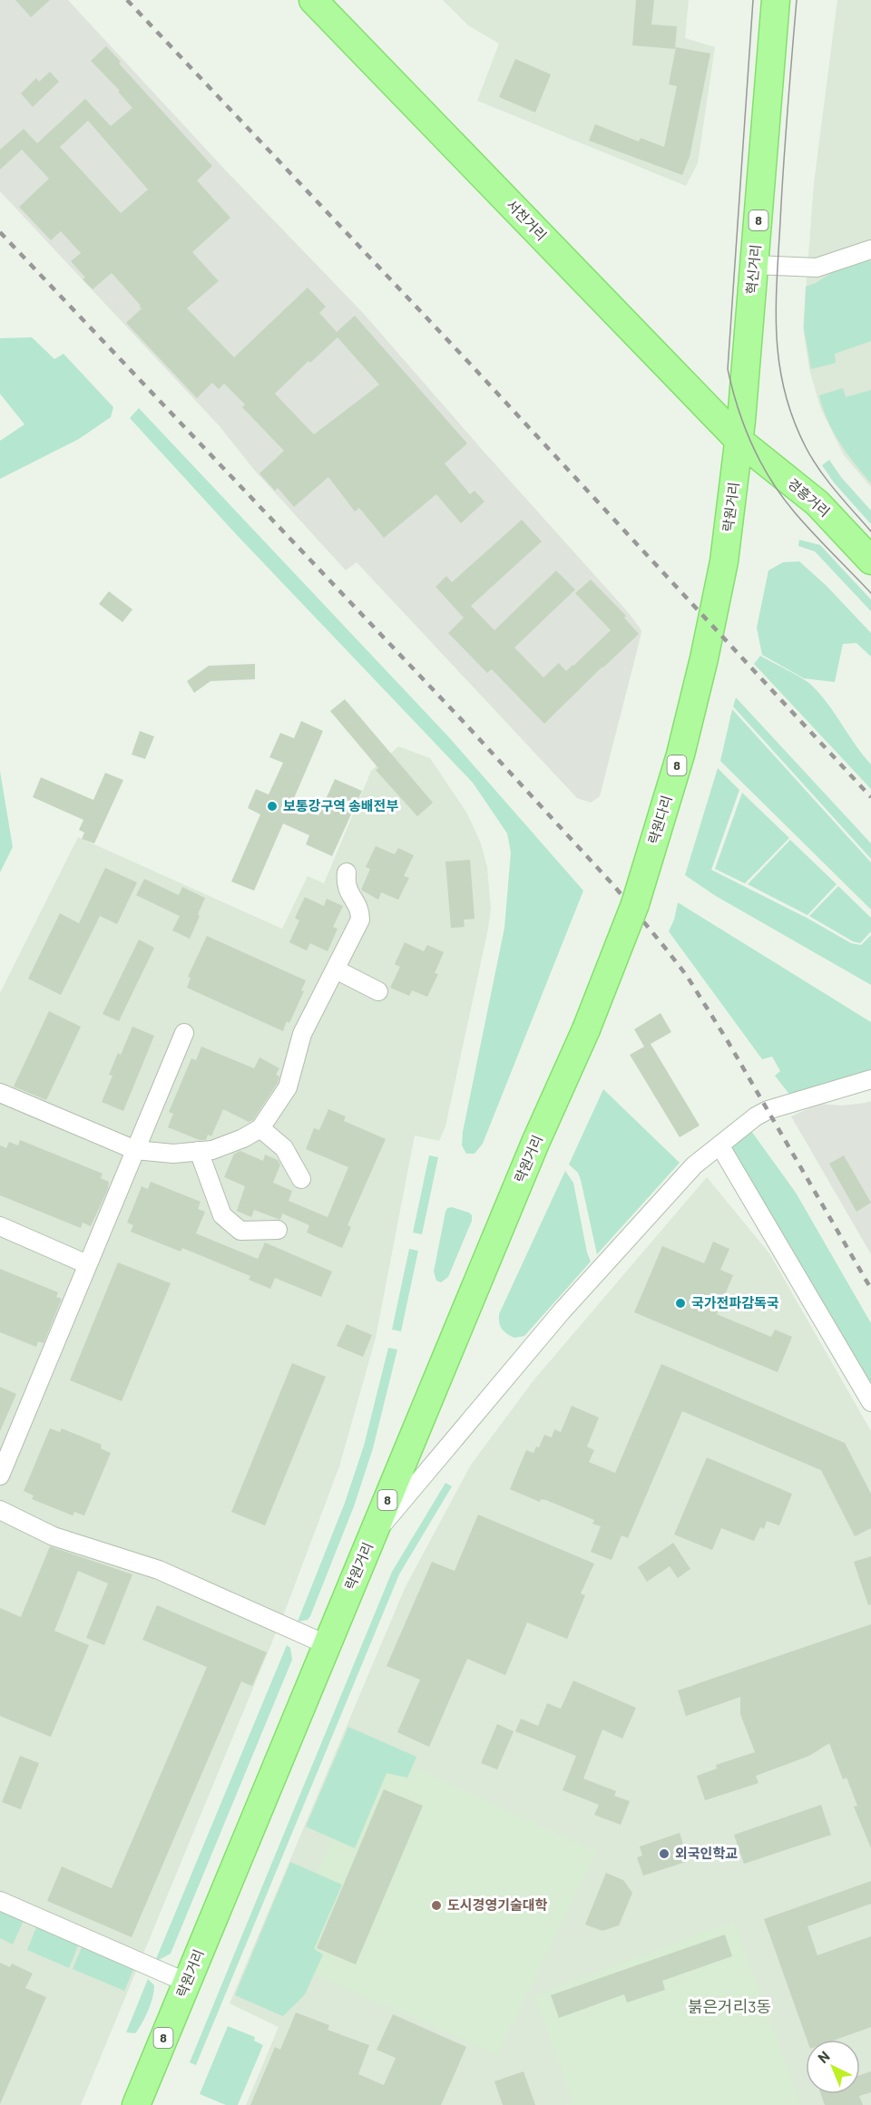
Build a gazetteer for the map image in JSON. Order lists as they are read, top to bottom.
{
  "streets": {
    "main road": [
      "서천거리",
      "8",
      "혁신거리",
      "경흥거리",
      "락원거리",
      "락원다리"
    ]
  },
  "crossings": [
    ["서천거리", "혁신거리"],
    ["서천거리", "경흥거리"],
    ["서천거리", "락원거리"],
    ["혁신거리", "경흥거리"],
    ["혁신거리", "락원거리"],
    ["경흥거리", "락원거리"],
    ["락원거리", "락원다리"]
  ],
  "districts": ["붉은거리3동"],
  "places": [
    "보통강구역 송배전부",
    "국가전파감독국",
    "외국인학교",
    "도시경영기술대학"
  ],
  "north": "top left"
}
